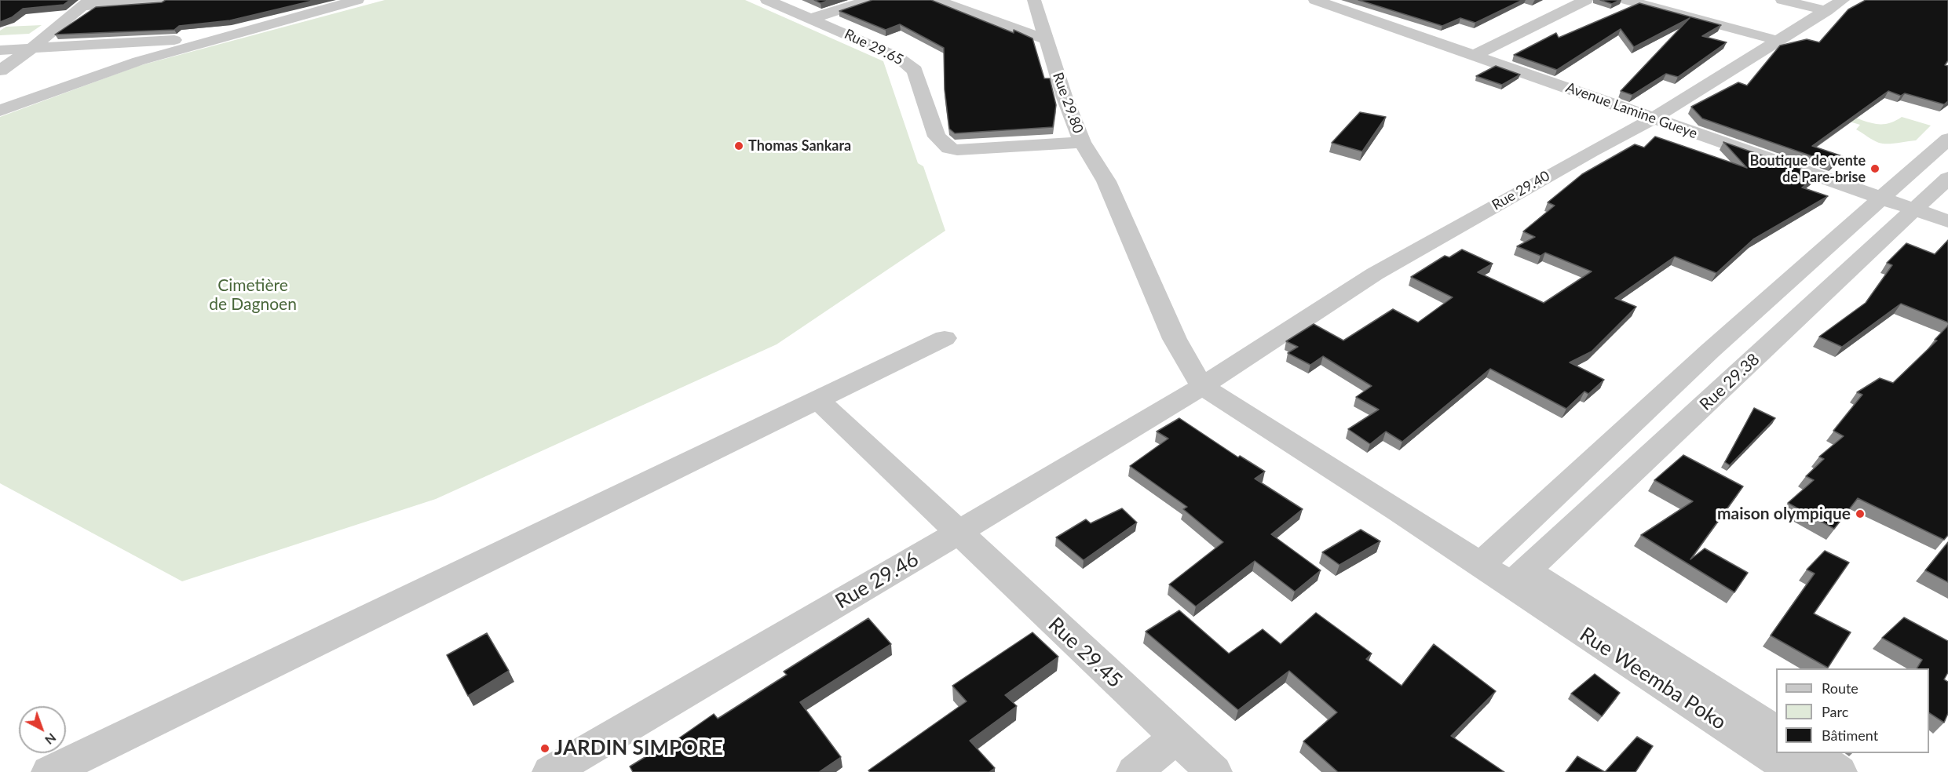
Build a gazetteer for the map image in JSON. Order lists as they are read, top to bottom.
{
  "streets": {
    "street": [
      "Rue 29.65",
      "Rue 29.80",
      "Avenue Lamine Gueye",
      "Rue 29.40",
      "Rue 29.38",
      "Rue 29.46",
      "Rue 29.45",
      "Rue Weemba Poko"
    ]
  },
  "crossings": [
    ["Rue 29.65", "Rue 29.80"],
    ["Avenue Lamine Gueye", "Rue 29.40"],
    ["Avenue Lamine Gueye", "Rue 29.38"],
    ["Rue 29.40", "Rue 29.46"],
    ["Rue 29.38", "Rue Weemba Poko"],
    ["Rue 29.46", "Rue 29.45"]
  ],
  "parks": ["Cimetière de Dagnoen"],
  "places": [
    "Thomas Sankara",
    "Boutique de vente de Pare-brise",
    "maison olympique",
    "JARDIN SIMPORE"
  ],
  "legend": ["Route", "Parc", "Bâtiment"],
  "north": "bottom right"
}
